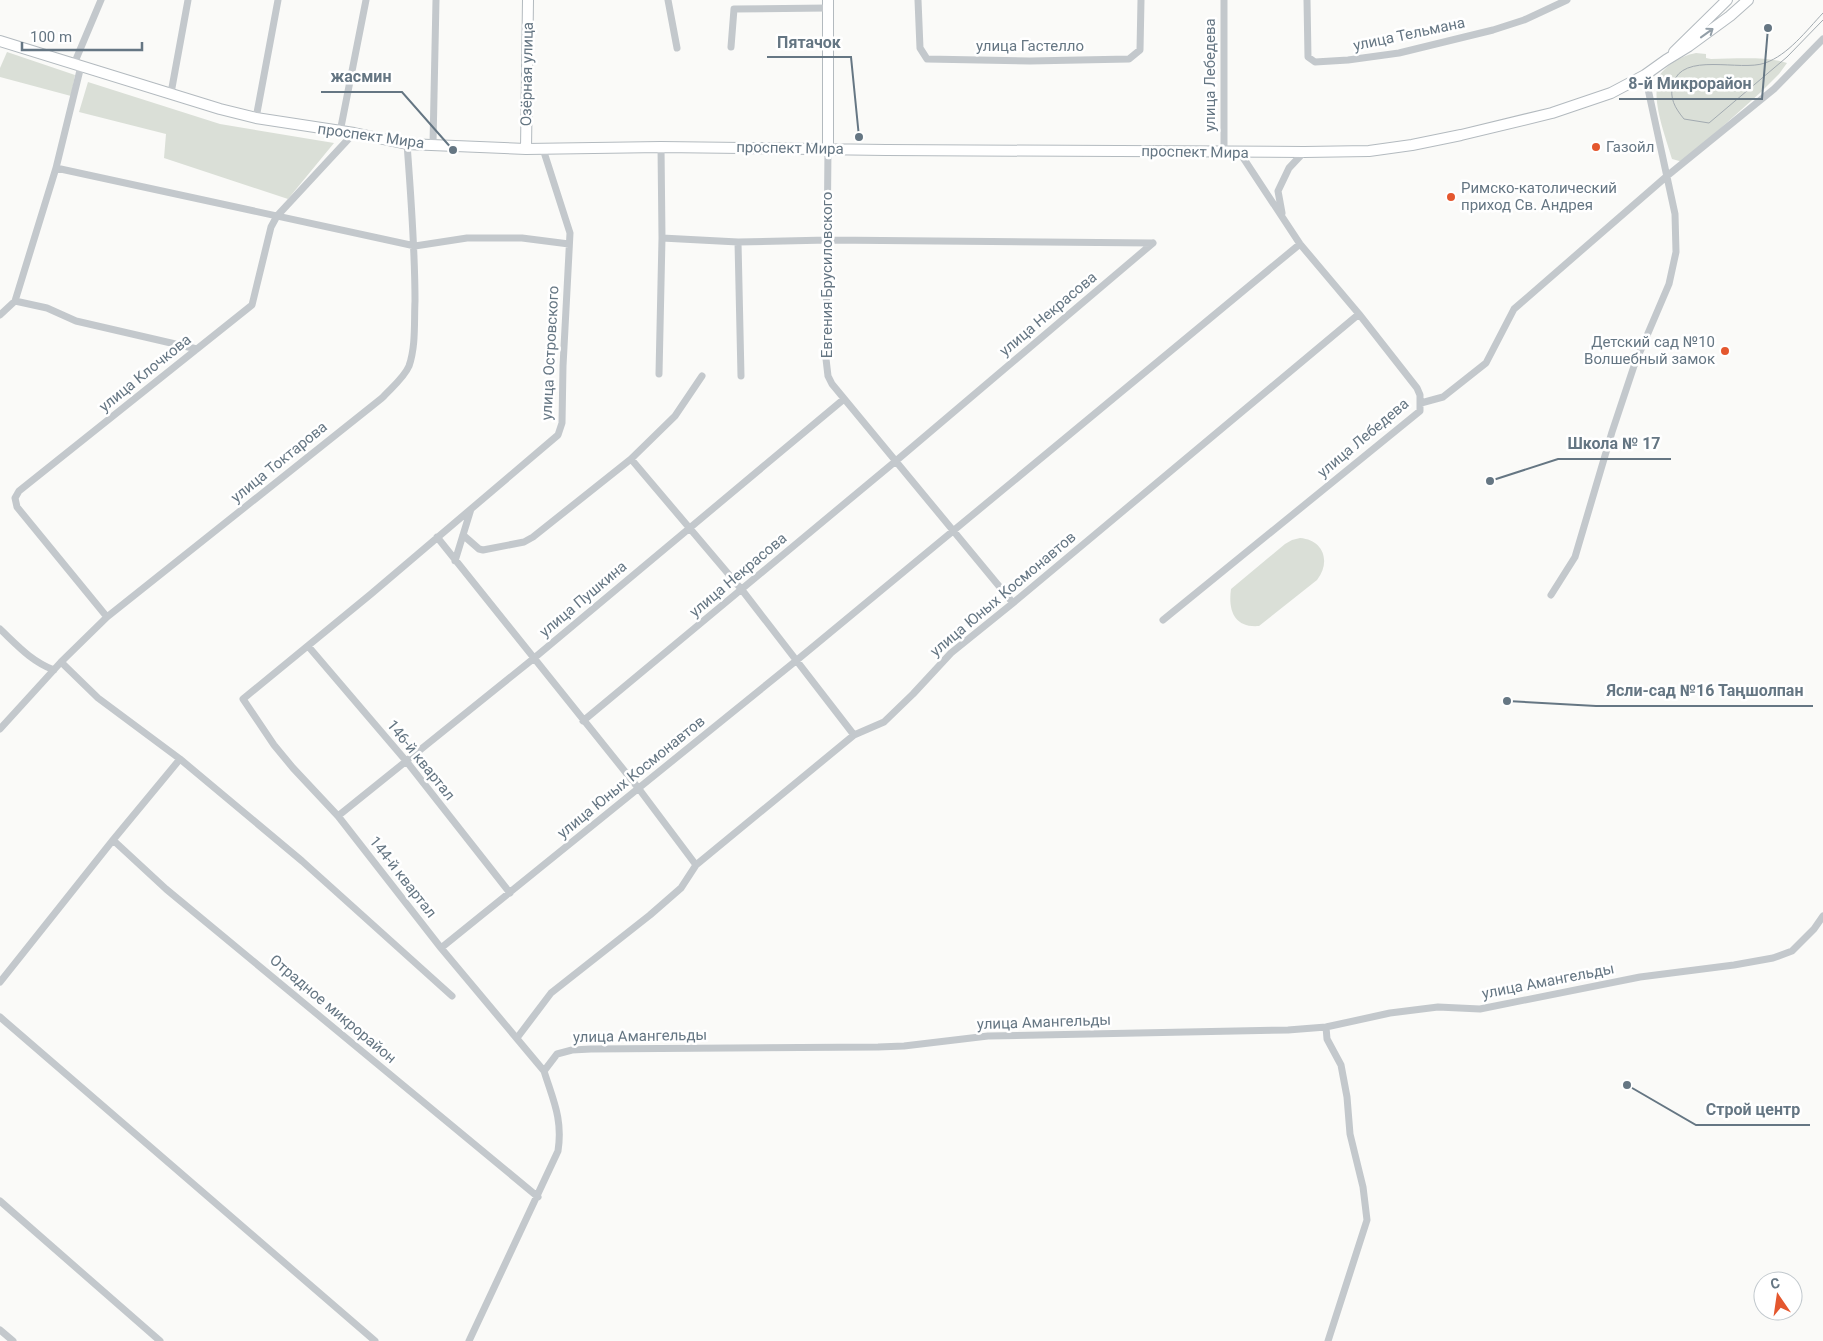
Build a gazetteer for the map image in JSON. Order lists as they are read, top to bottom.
{
  "streets": {
    "main road": ["Озёрная улица", "проспект Мира", "Евгения Брусиловского"],
    "street": [
      "улица Тельмана",
      "улица Гастелло",
      "улица Лебедева",
      "улица Некрасова",
      "улица Островского",
      "улица Клочкова",
      "улица Токтарова",
      "улица Юных Космонавтов",
      "улица Пушкина",
      "146-й квартал",
      "144-й квартал",
      "улица Амангельды",
      "Отрадное микрорайон"
    ]
  },
  "crossings": [
    ["Озёрная улица", "проспект Мира"],
    ["улица Лебедева", "проспект Мира"],
    ["улица Лебедева", "улица Юных Космонавтов"],
    ["проспект Мира", "Евгения Брусиловского"],
    ["проспект Мира", "улица Островского"],
    ["проспект Мира", "улица Клочкова"],
    ["проспект Мира", "улица Токтарова"],
    ["Евгения Брусиловского", "улица Некрасова"],
    ["Евгения Брусиловского", "улица Юных Космонавтов"],
    ["Евгения Брусиловского", "улица Пушкина"],
    ["улица Островского", "146-й квартал"],
    ["улица Островского", "144-й квартал"],
    ["улица Клочкова", "улица Токтарова"],
    ["улица Юных Космонавтов", "146-й квартал"],
    ["улица Юных Космонавтов", "144-й квартал"],
    ["улица Пушкина", "146-й квартал"],
    ["улица Пушкина", "144-й квартал"],
    ["144-й квартал", "улица Амангельды"]
  ],
  "places": [
    "8-й Микрорайон",
    "Пятачок",
    "Газойл",
    "жасмин",
    "Римско-католический приход Св. Андрея",
    "Детский сад №10 Волшебный замок",
    "Школа № 17",
    "Ясли-сад №16 Таңшолпан",
    "Строй центр"
  ],
  "scale_bar": "100 m",
  "north": "top"
}
